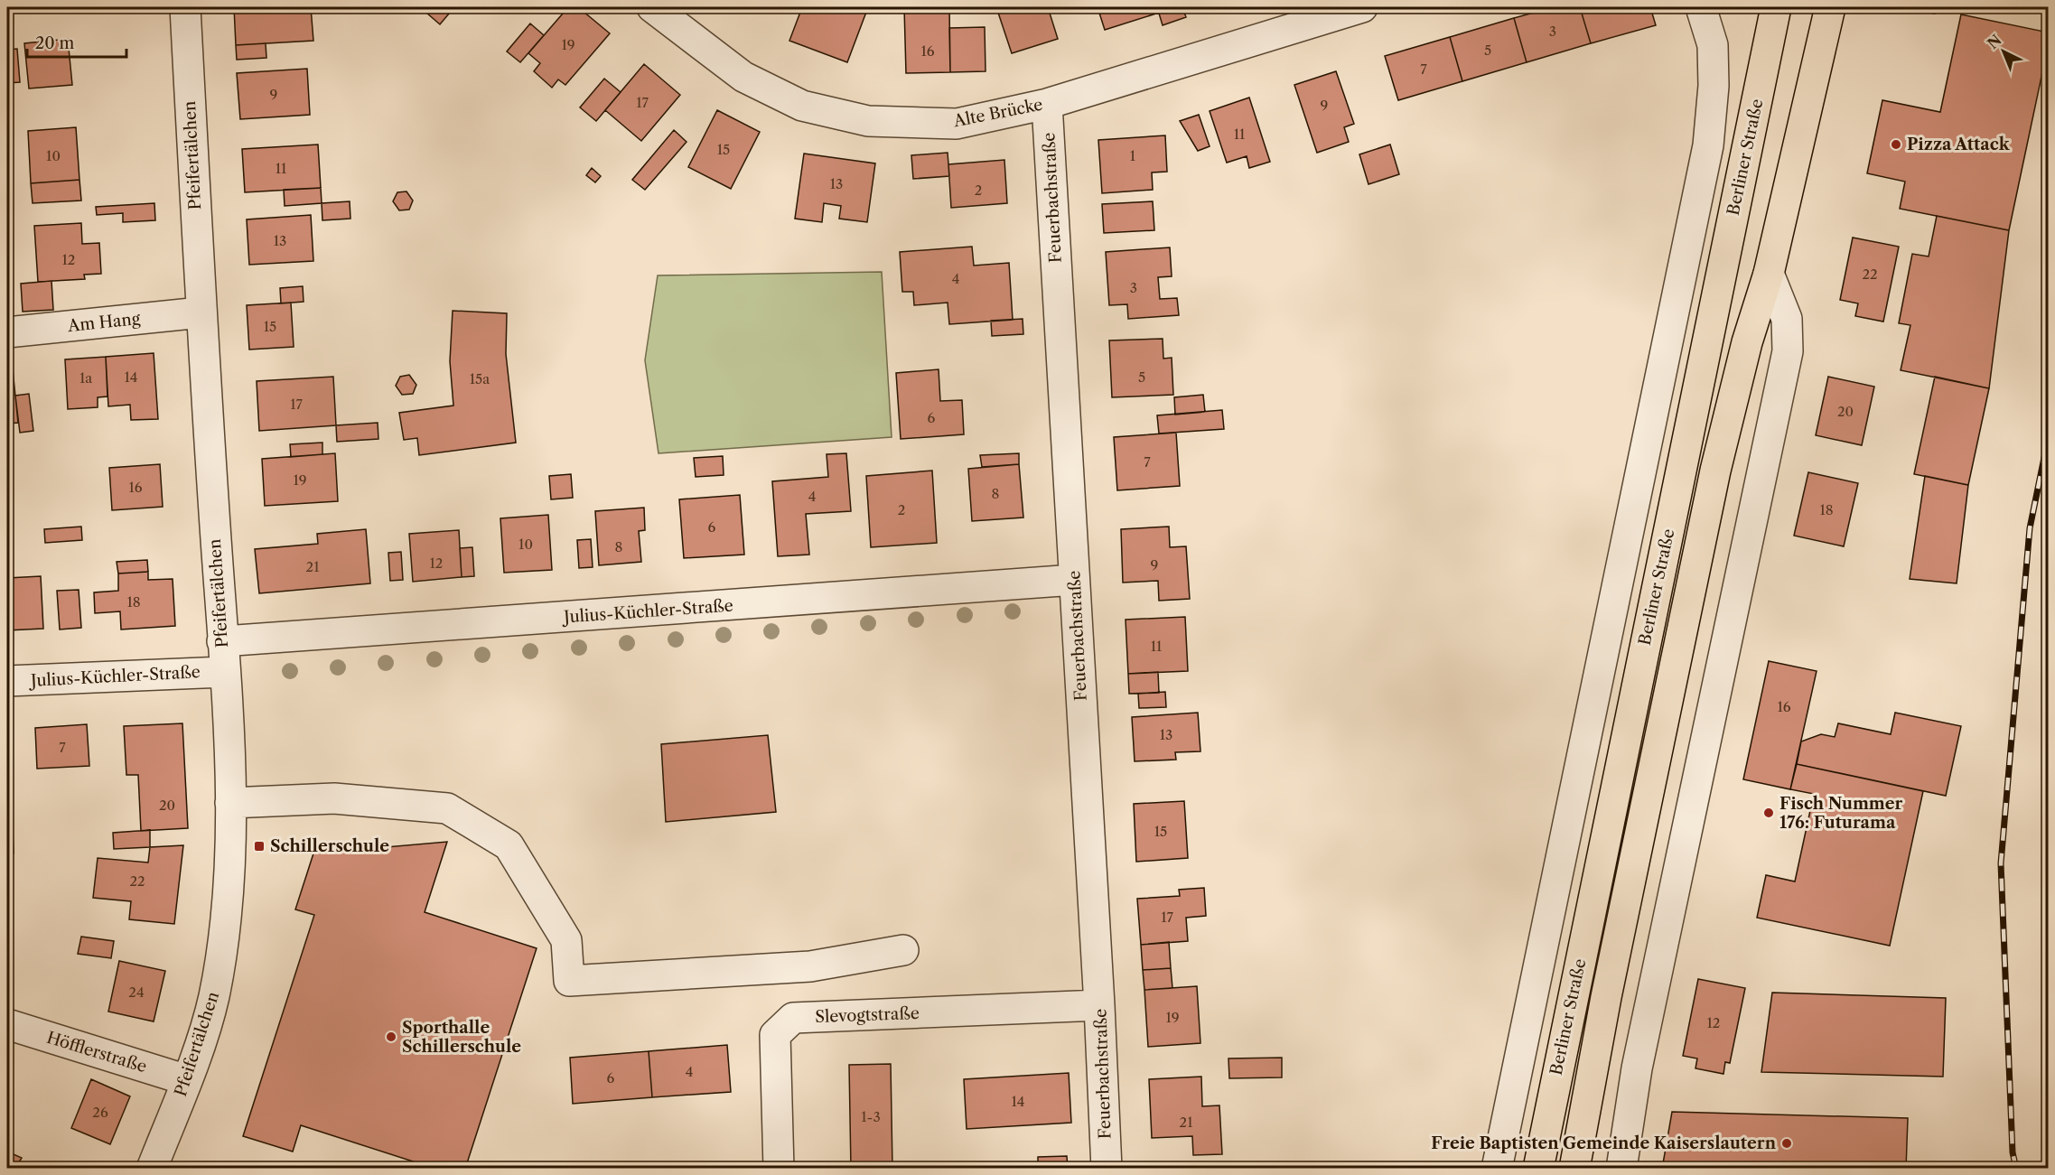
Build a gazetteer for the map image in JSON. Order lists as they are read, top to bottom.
{
  "streets": {
    "main road": ["Berliner Straße"],
    "street": [
      "Alte Brücke",
      "Pfeifertälchen",
      "Feuerbachstraße",
      "Am Hang",
      "Julius-Küchler-Straße",
      "Slevogtstraße",
      "Höfflerstraße"
    ]
  },
  "crossings": [
    ["Alte Brücke", "Feuerbachstraße"],
    ["Pfeifertälchen", "Am Hang"],
    ["Pfeifertälchen", "Julius-Küchler-Straße"],
    ["Pfeifertälchen", "Höfflerstraße"],
    ["Feuerbachstraße", "Julius-Küchler-Straße"],
    ["Feuerbachstraße", "Slevogtstraße"]
  ],
  "places": {
    "other": [
      "Pizza Attack",
      "Fisch Nummer 176: Futurama",
      "Sporthalle Schillerschule",
      "Freie Baptisten Gemeinde Kaiserslautern"
    ],
    "transit": ["Schillerschule"]
  },
  "house_numbers": [
    "3",
    "19",
    "5",
    "16",
    "7",
    "9",
    "17",
    "9",
    "11",
    "15",
    "10",
    "1",
    "11",
    "13",
    "2",
    "13",
    "12",
    "22",
    "4",
    "3",
    "15",
    "14",
    "5",
    "1a",
    "15a",
    "17",
    "20",
    "6",
    "7",
    "19",
    "16",
    "8",
    "4",
    "2",
    "18",
    "6",
    "10",
    "8",
    "12",
    "9",
    "21",
    "18",
    "11",
    "16",
    "13",
    "7",
    "20",
    "15",
    "22",
    "17",
    "24",
    "19",
    "12",
    "4",
    "6",
    "14",
    "26",
    "1-3",
    "21"
  ],
  "scale_bar": "20 m",
  "north": "top left"
}
